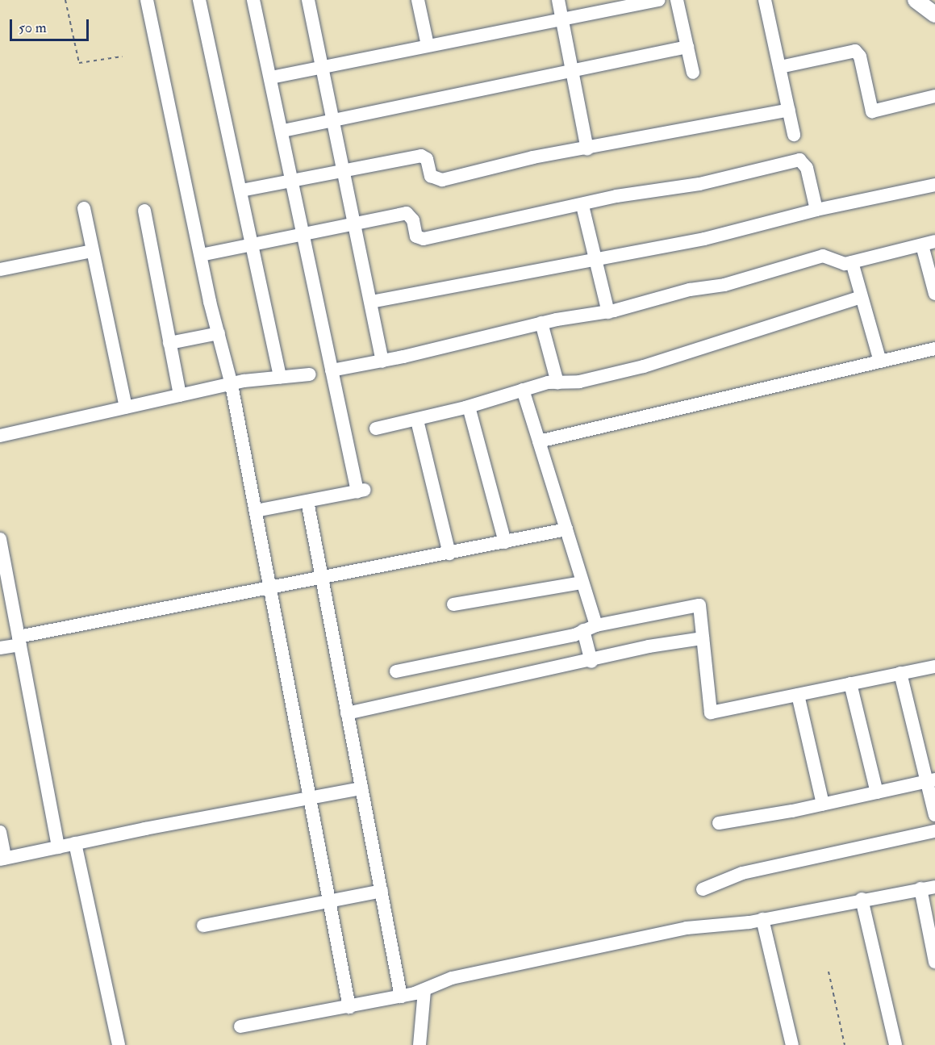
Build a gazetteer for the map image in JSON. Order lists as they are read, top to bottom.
{
  "scale_bar": "50 m"
}
